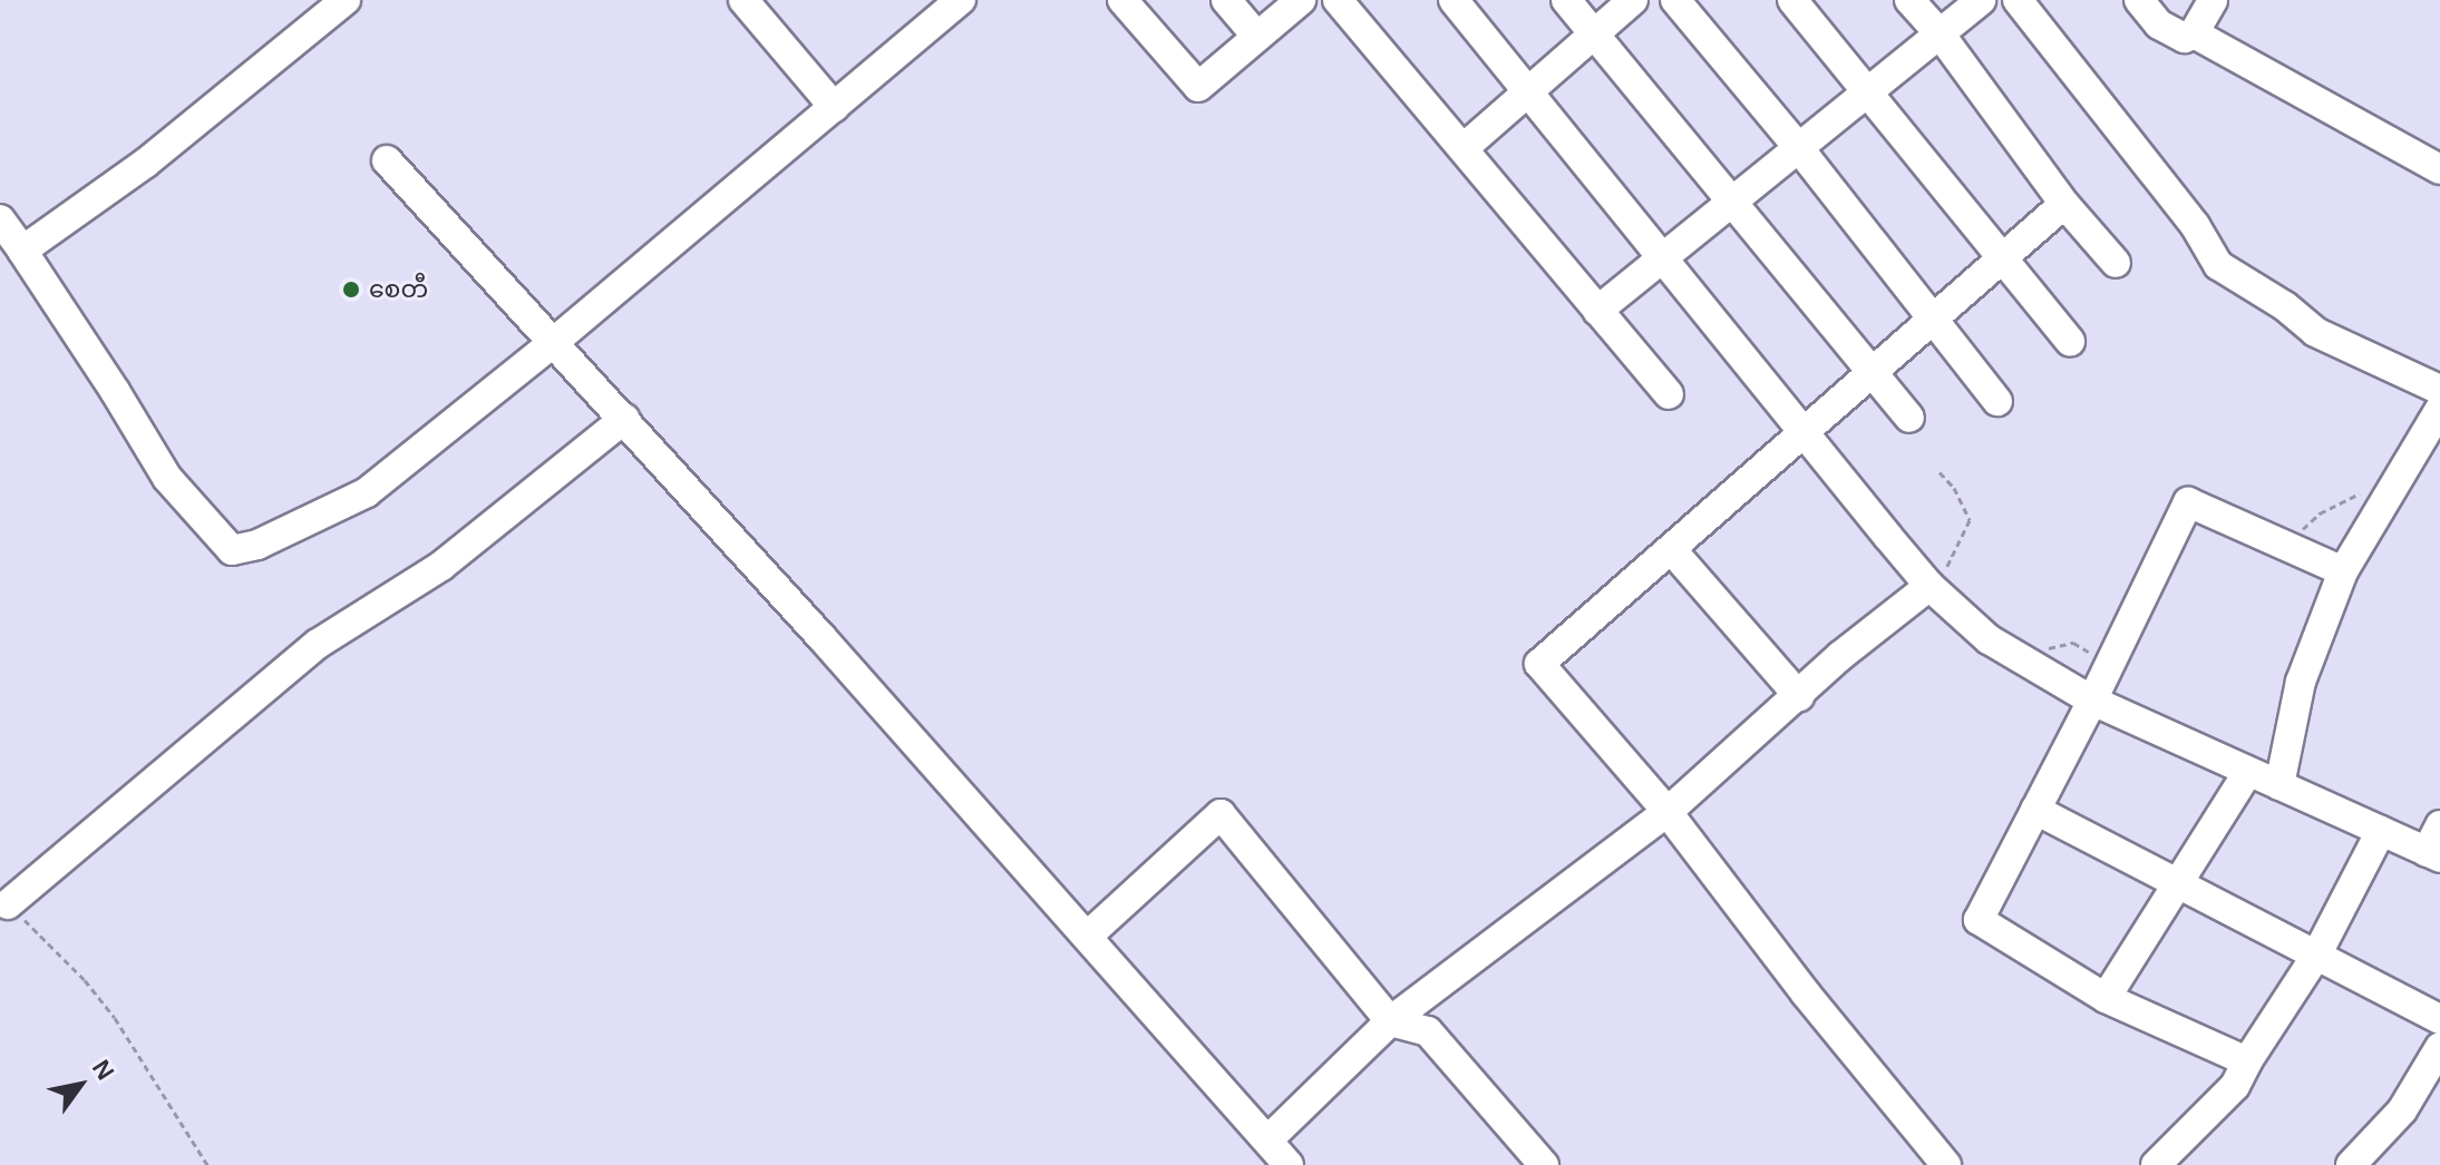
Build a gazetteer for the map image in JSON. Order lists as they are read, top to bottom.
{
  "places": ["စေတီ"],
  "north": "top right"
}
